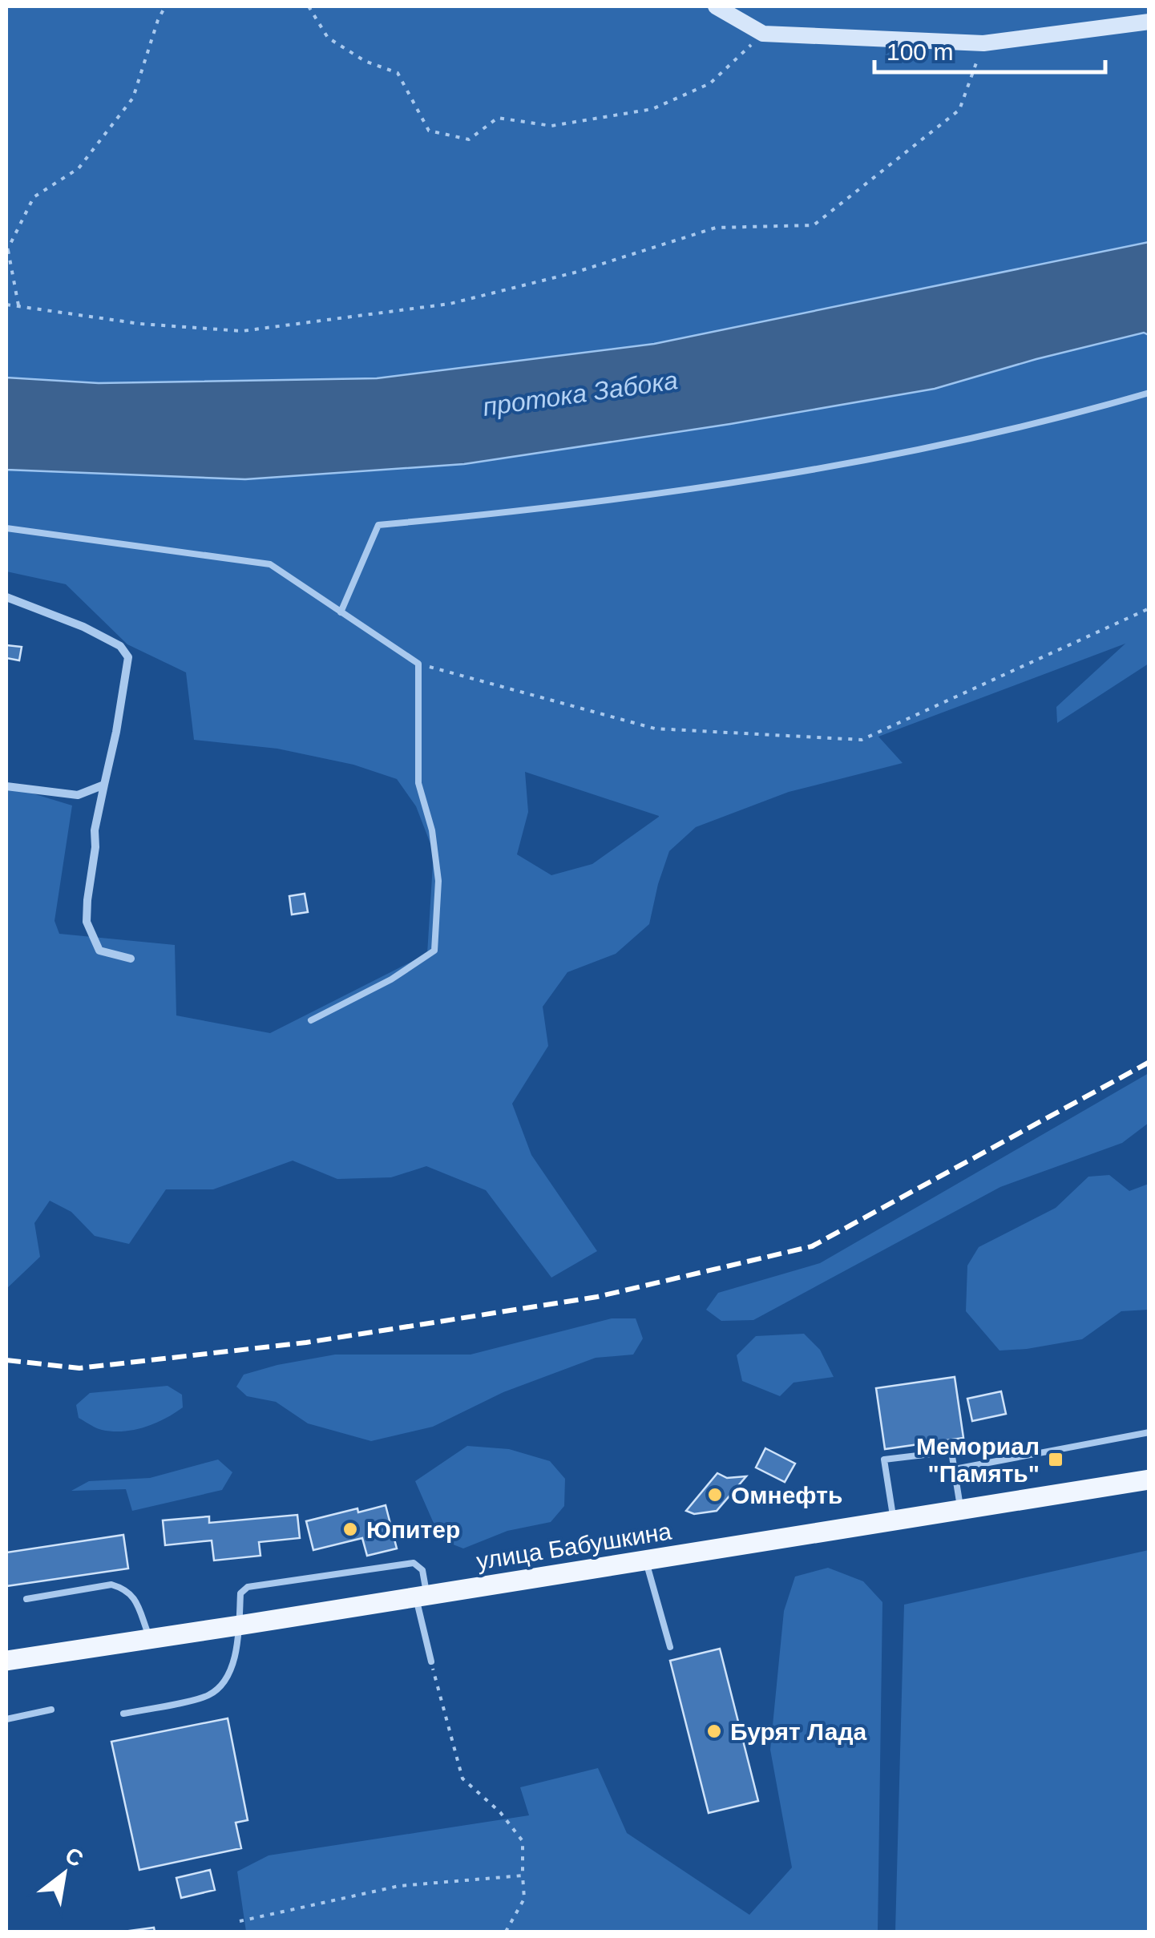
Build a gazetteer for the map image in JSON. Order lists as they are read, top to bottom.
{
  "streets": {
    "main road": ["улица Бабушкина"]
  },
  "water": ["протока Забока"],
  "places": {
    "transit": ["Мемориал \"Память\""],
    "other": ["Омнефть", "Юпитер", "Бурят Лада"]
  },
  "scale_bar": "100 m",
  "north": "top right"
}
